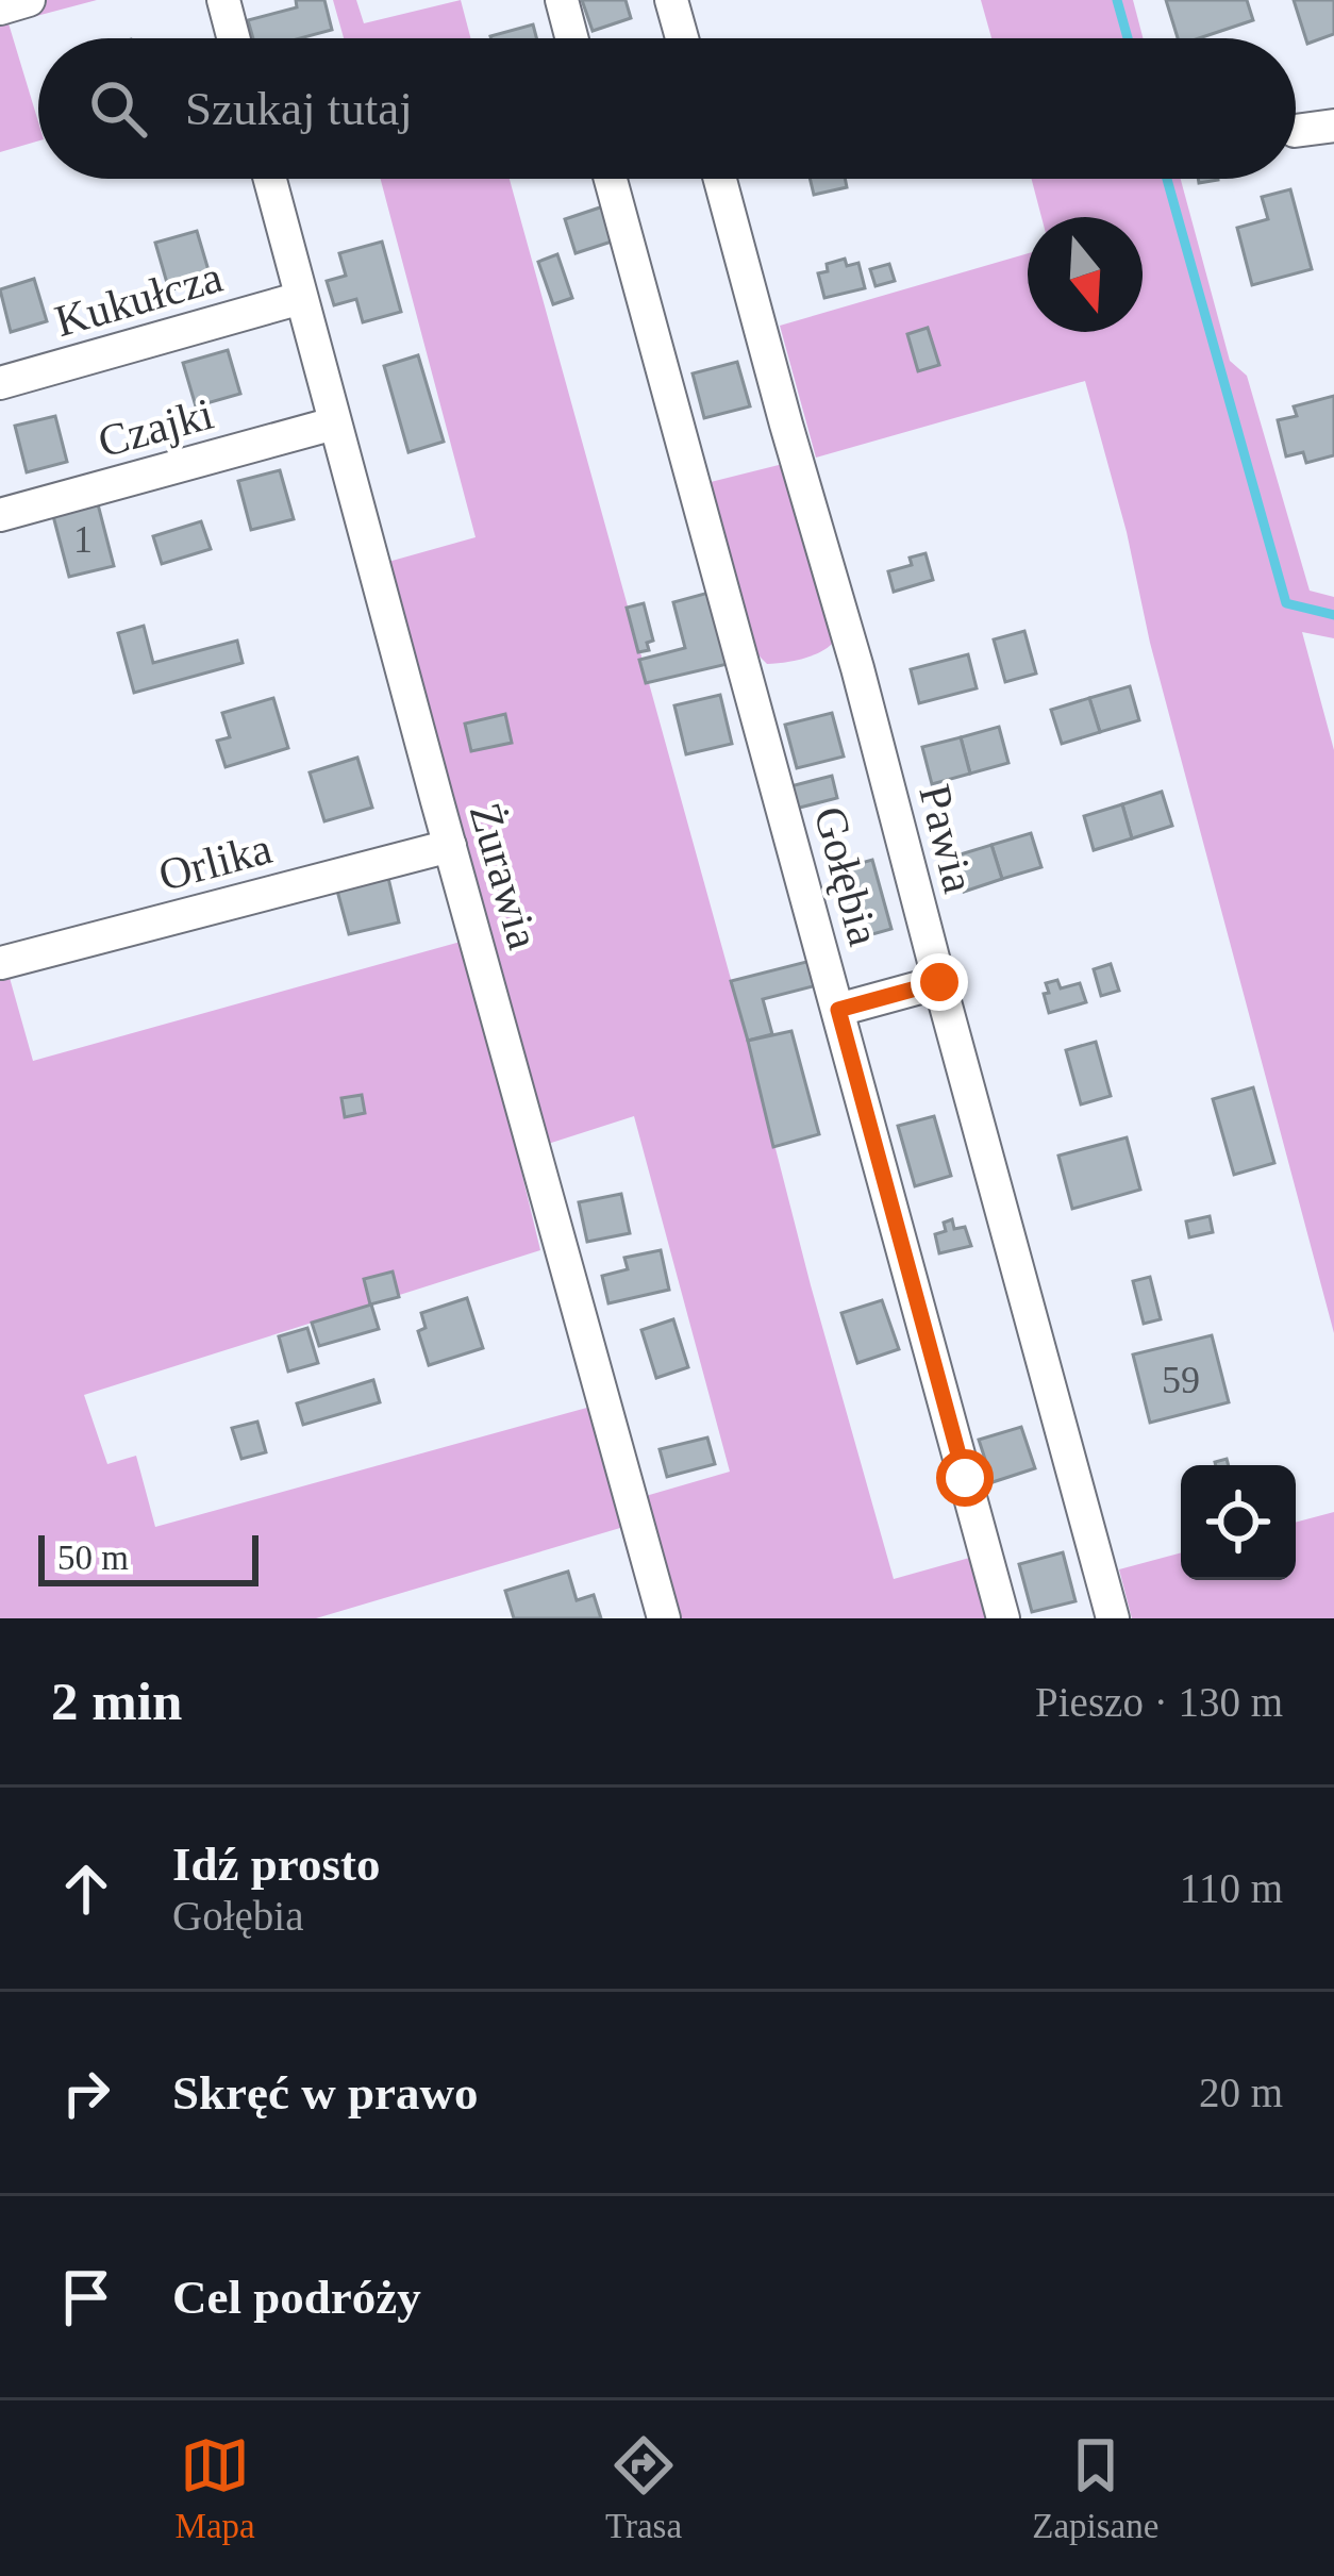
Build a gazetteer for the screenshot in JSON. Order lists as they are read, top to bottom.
{
  "streets": {
    "street": [
      "Kukułcza",
      "Czajki",
      "Pawia",
      "Orlika",
      "Żurawia",
      "Gołębia"
    ]
  },
  "crossings": [
    ["Kukułcza", "Żurawia"],
    ["Czajki", "Żurawia"],
    ["Orlika", "Żurawia"]
  ],
  "house_numbers": ["1", "59"],
  "scale_bar": "50 m",
  "north": "bottom",
  "page": {
    "search": "Szukaj tutaj",
    "scale": "50 m",
    "heading": ["2 min", "Pieszo · 130 m"],
    "list": [
      ["Idź prosto", "Gołębia", "110 m"],
      ["Skręć w prawo", "20 m"],
      "Cel podróży"
    ],
    "nav": ["Mapa", "Trasa", "Zapisane"]
  }
}
